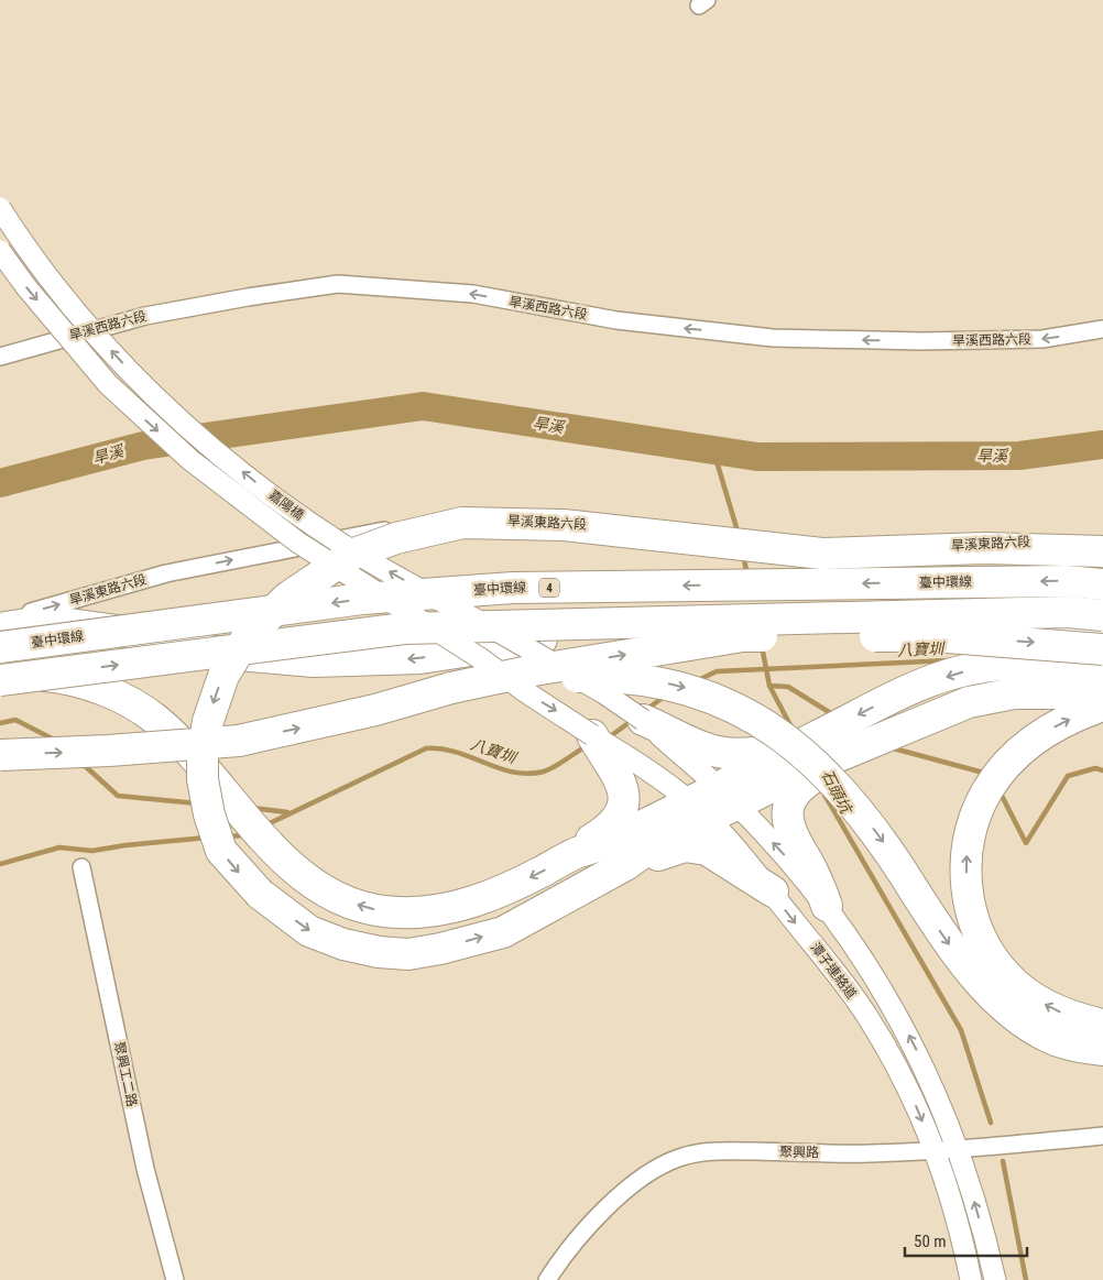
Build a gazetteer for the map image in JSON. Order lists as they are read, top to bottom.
{
  "streets": {
    "highway": ["臺中環線", "4"],
    "street": [
      "旱溪西路六段",
      "嘉陽橋",
      "旱溪東路六段",
      "潭子連絡道",
      "聚興工二路",
      "聚興路"
    ]
  },
  "crossings": [
    ["嘉陽橋", "潭子連絡道"],
    ["潭子連絡道", "聚興路"]
  ],
  "one_way": ["旱溪西路六段", "旱溪東路六段"],
  "water": ["旱溪", "八寶圳", "石頭坑"],
  "scale_bar": "50 m"
}
